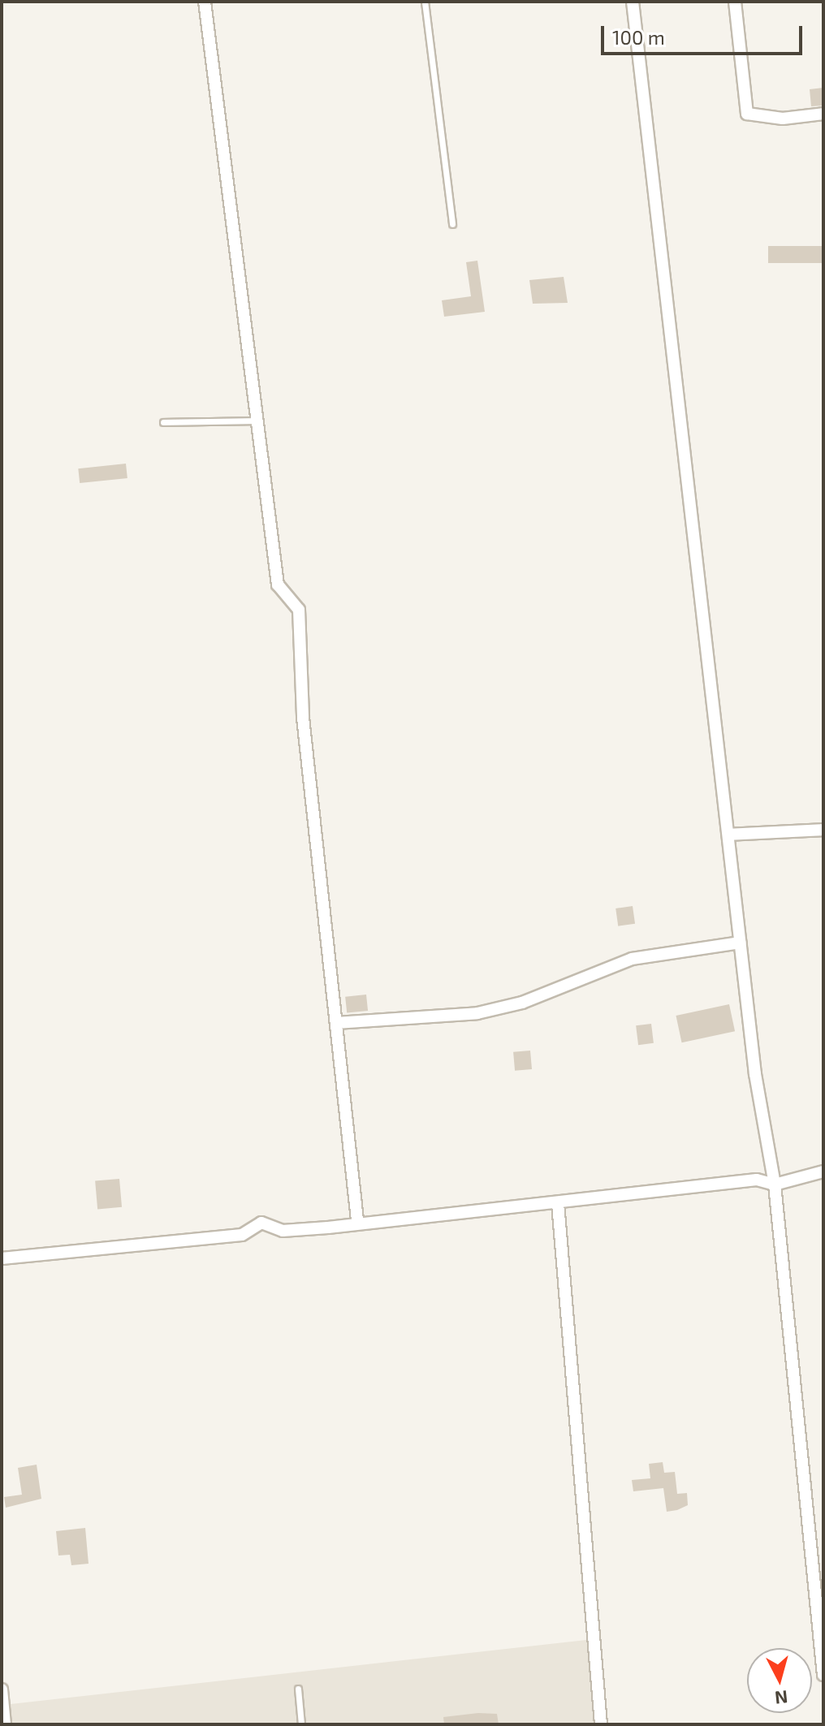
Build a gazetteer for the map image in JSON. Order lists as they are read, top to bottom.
{
  "scale_bar": "100 m",
  "north": "bottom"
}
